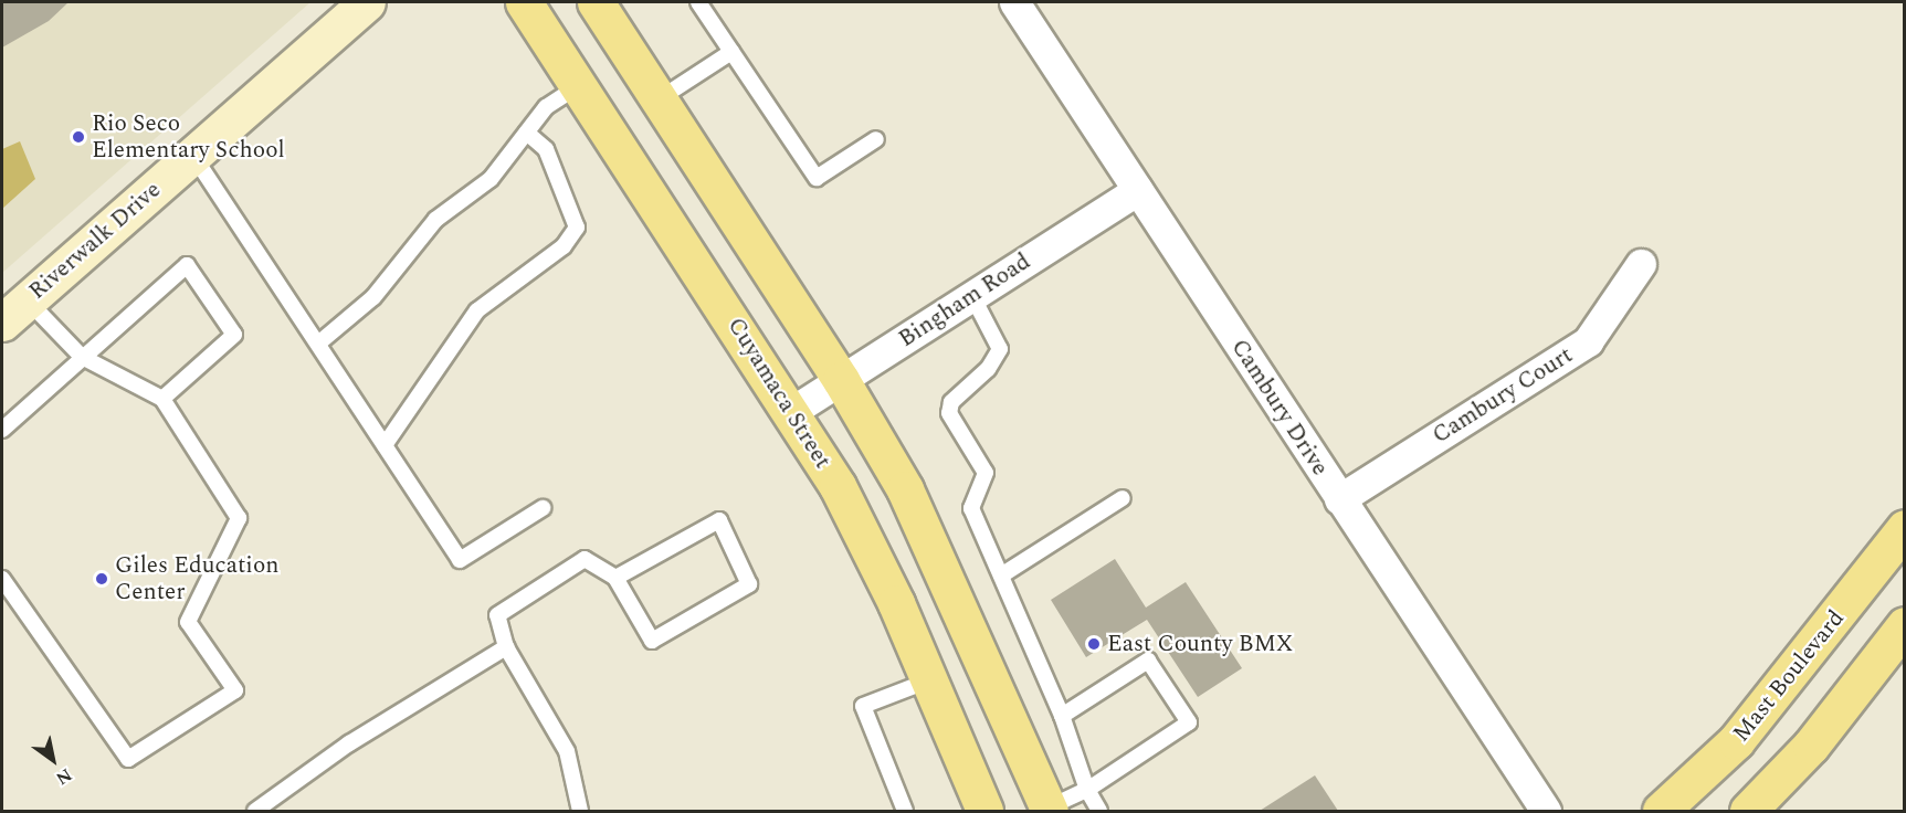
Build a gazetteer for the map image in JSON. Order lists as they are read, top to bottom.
{
  "streets": {
    "main road": ["Cuyamaca Street", "Mast Boulevard"],
    "street": [
      "Riverwalk Drive",
      "Bingham Road",
      "Cambury Court",
      "Cambury Drive"
    ]
  },
  "crossings": [
    ["Bingham Road", "Cuyamaca Street"],
    ["Bingham Road", "Cambury Drive"],
    ["Cambury Court", "Cambury Drive"]
  ],
  "places": ["Rio Seco Elementary School", "Giles Education Center", "East County BMX"],
  "north": "bottom right"
}
